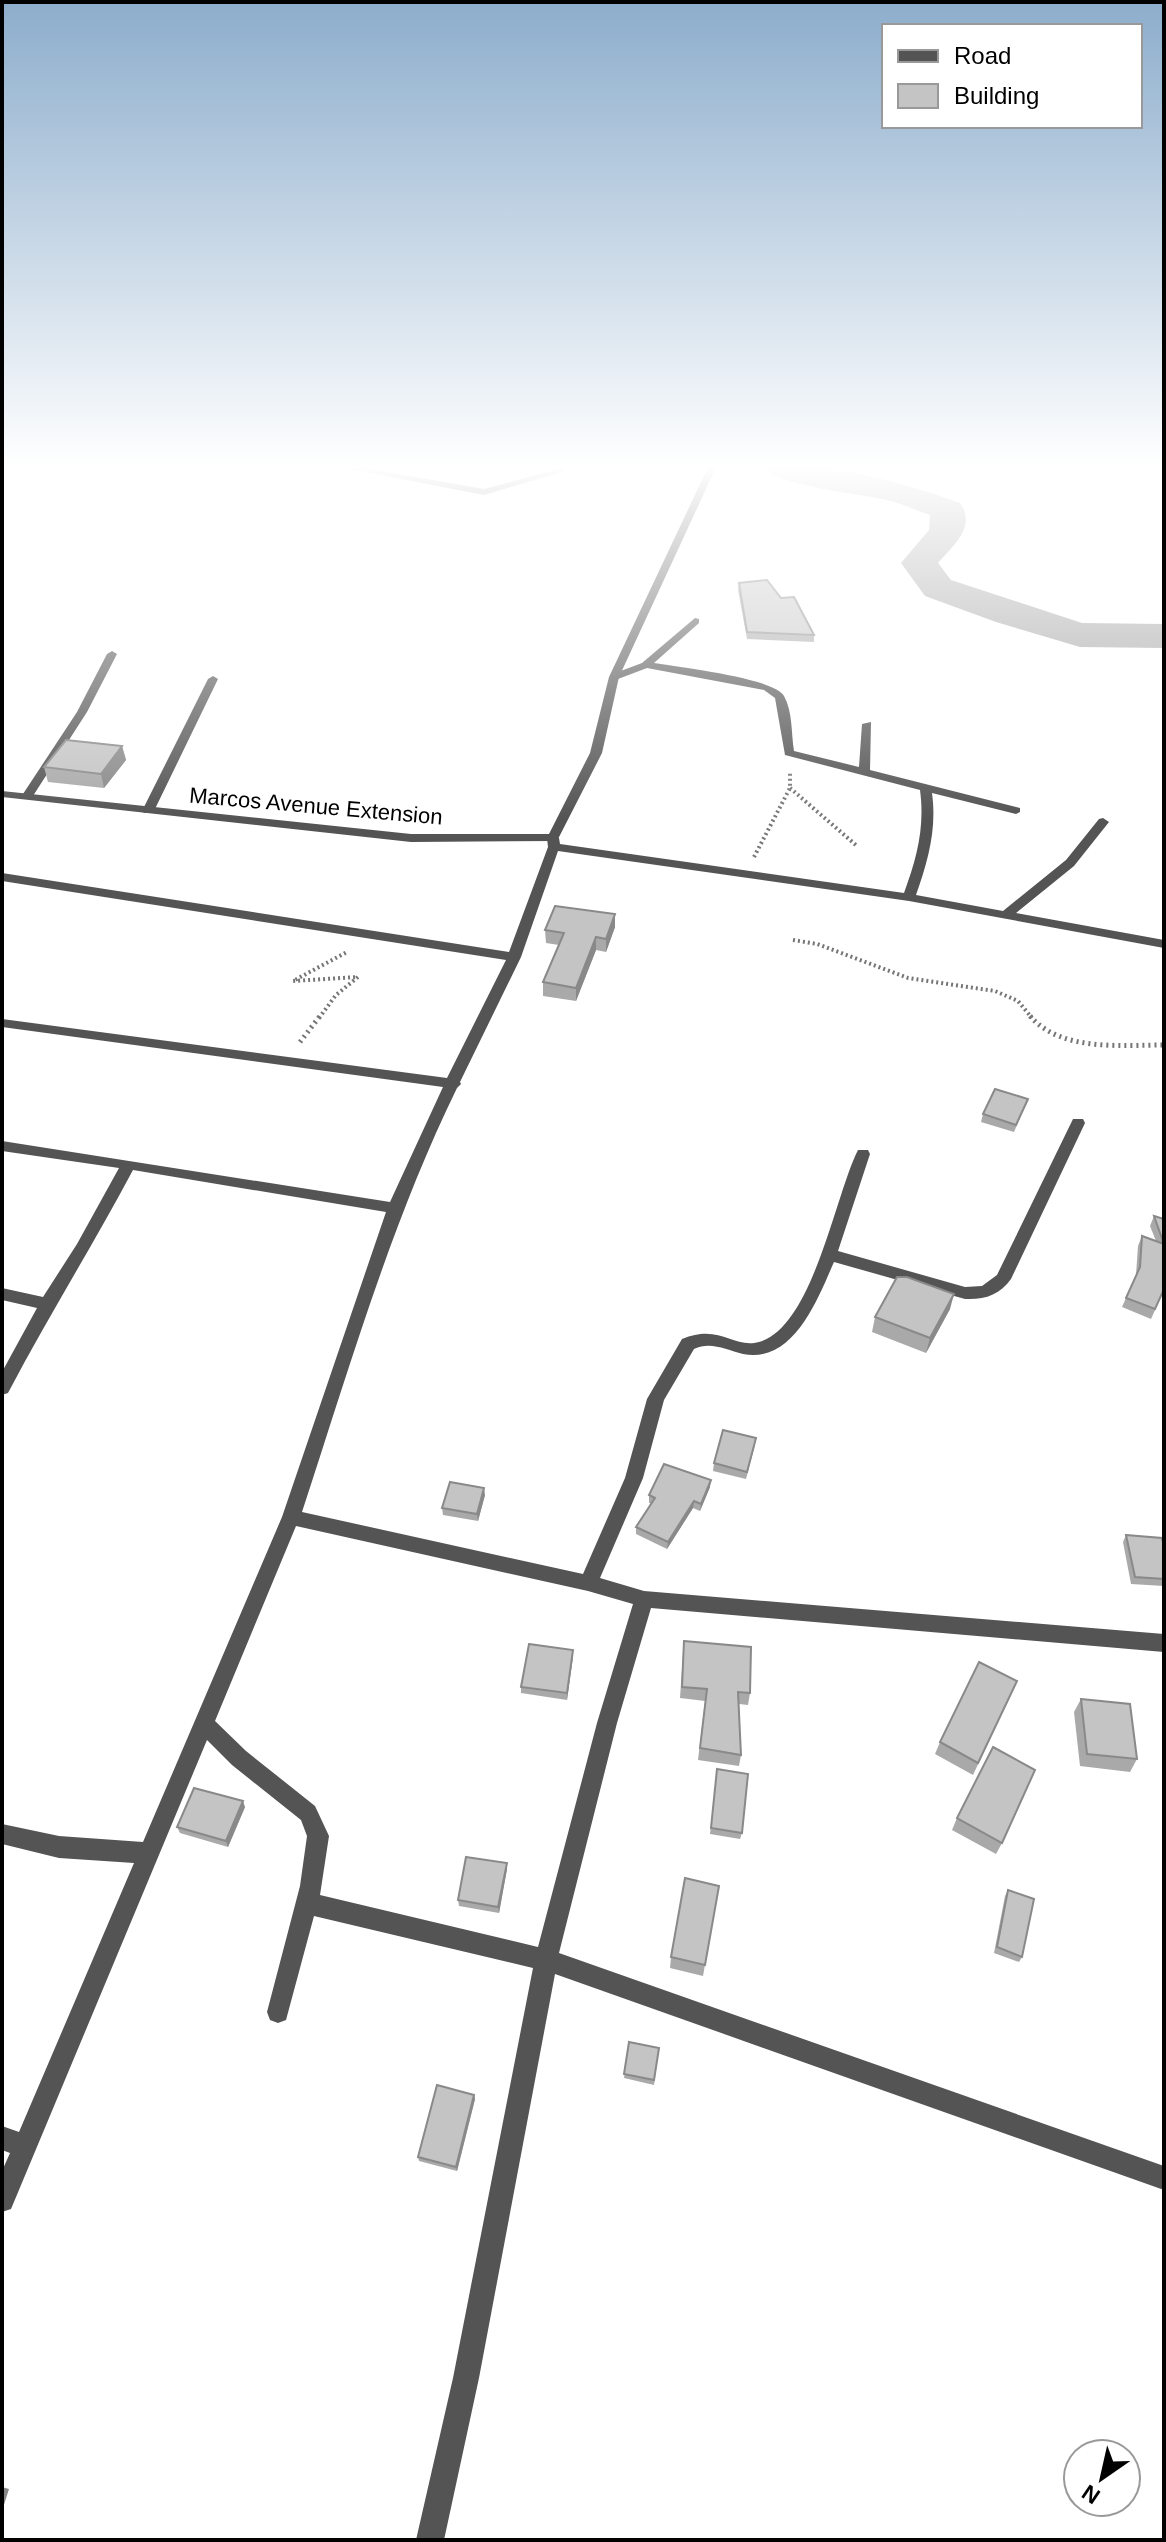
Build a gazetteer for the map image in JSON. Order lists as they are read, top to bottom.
{
  "streets": {
    "street": ["Marcos Avenue Extension"]
  },
  "legend": ["Road", "Building"],
  "north": "bottom left"
}
